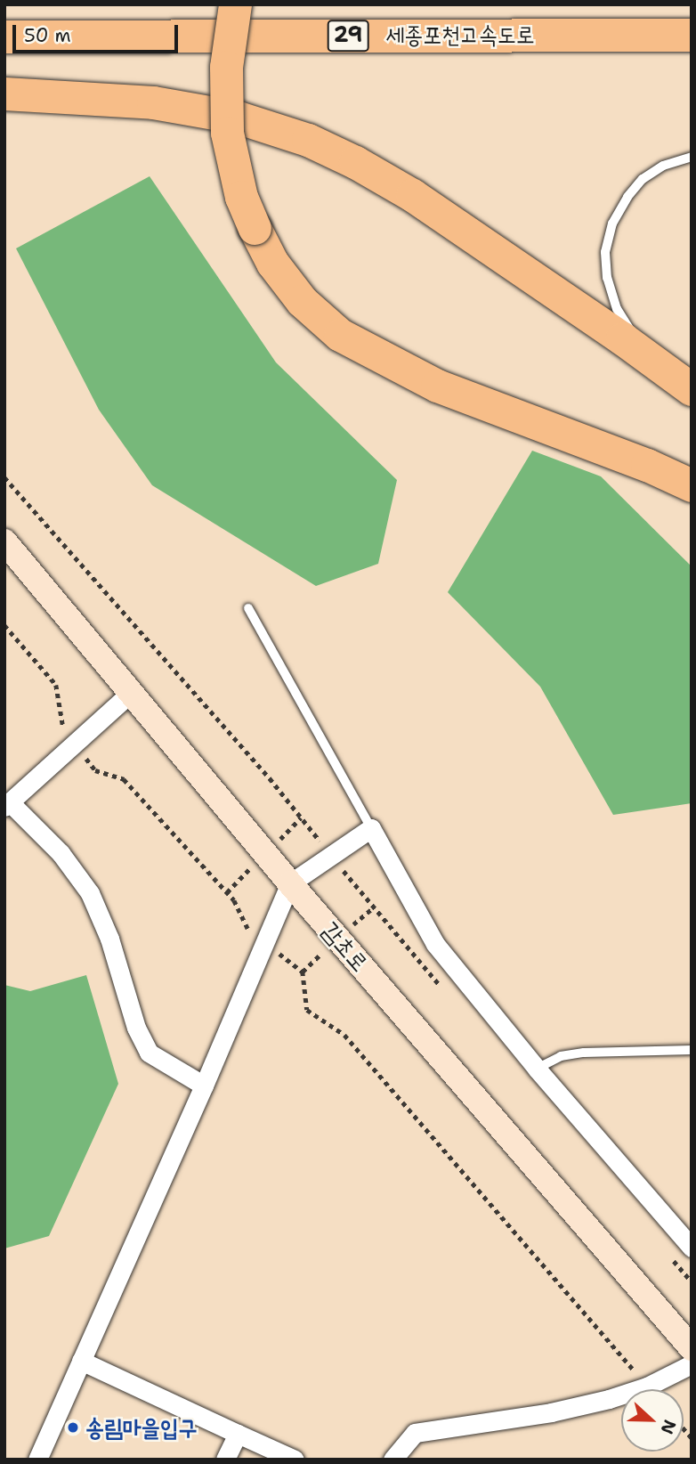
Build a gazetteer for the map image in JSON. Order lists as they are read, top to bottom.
{
  "streets": {
    "highway": ["세종포천고속도로", "29"],
    "main road": ["감초로"]
  },
  "places": ["송림마을입구"],
  "scale_bar": "50 m",
  "north": "right"
}
